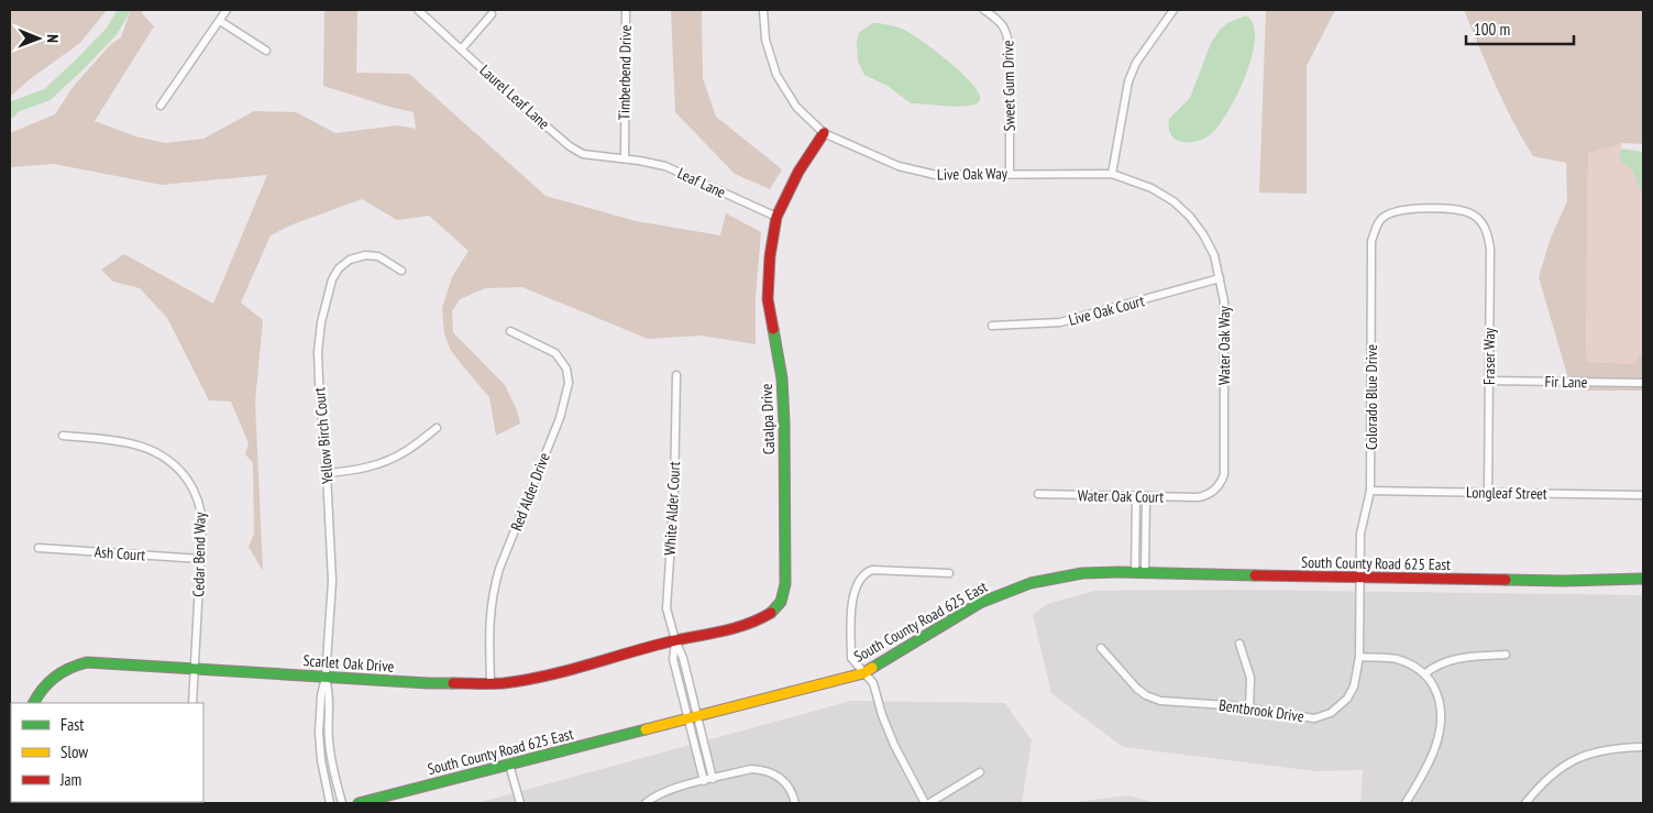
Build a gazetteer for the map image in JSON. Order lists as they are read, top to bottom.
{
  "streets": {
    "street": [
      "Timberbend Drive",
      "Sweet Gum Drive",
      "Laurel Leaf Lane",
      "Live Oak Way",
      "Leaf Lane",
      "Live Oak Court",
      "Water Oak Way",
      "Fraser Way",
      "Fir Lane",
      "Colorado Blue Drive",
      "Catalpa Drive",
      "Yellow Birch Court",
      "Red Alder Drive",
      "Longleaf Street",
      "Water Oak Court",
      "White Alder Court",
      "Ash Court",
      "Cedar Bend Way",
      "South County Road 625 East",
      "Scarlet Oak Drive",
      "Bentbrook Drive"
    ]
  },
  "crossings": [
    ["Timberbend Drive", "Laurel Leaf Lane"],
    ["Timberbend Drive", "Leaf Lane"],
    ["Sweet Gum Drive", "Live Oak Way"],
    ["Laurel Leaf Lane", "Leaf Lane"],
    ["Live Oak Way", "Water Oak Way"],
    ["Live Oak Way", "Catalpa Drive"],
    ["Leaf Lane", "Catalpa Drive"],
    ["Live Oak Court", "Water Oak Way"],
    ["Water Oak Way", "Water Oak Court"],
    ["Fraser Way", "Fir Lane"],
    ["Fraser Way", "Colorado Blue Drive"],
    ["Fraser Way", "Longleaf Street"],
    ["Colorado Blue Drive", "Longleaf Street"],
    ["Colorado Blue Drive", "South County Road 625 East"],
    ["Colorado Blue Drive", "Bentbrook Drive"],
    ["Catalpa Drive", "White Alder Court"],
    ["Catalpa Drive", "Scarlet Oak Drive"],
    ["Yellow Birch Court", "Scarlet Oak Drive"],
    ["Red Alder Drive", "Scarlet Oak Drive"],
    ["White Alder Court", "South County Road 625 East"],
    ["White Alder Court", "Scarlet Oak Drive"],
    ["Ash Court", "Cedar Bend Way"],
    ["Cedar Bend Way", "Scarlet Oak Drive"],
    ["South County Road 625 East", "Bentbrook Drive"]
  ],
  "legend": ["Fast", "Slow", "Jam"],
  "scale_bar": "100 m",
  "north": "right"
}
